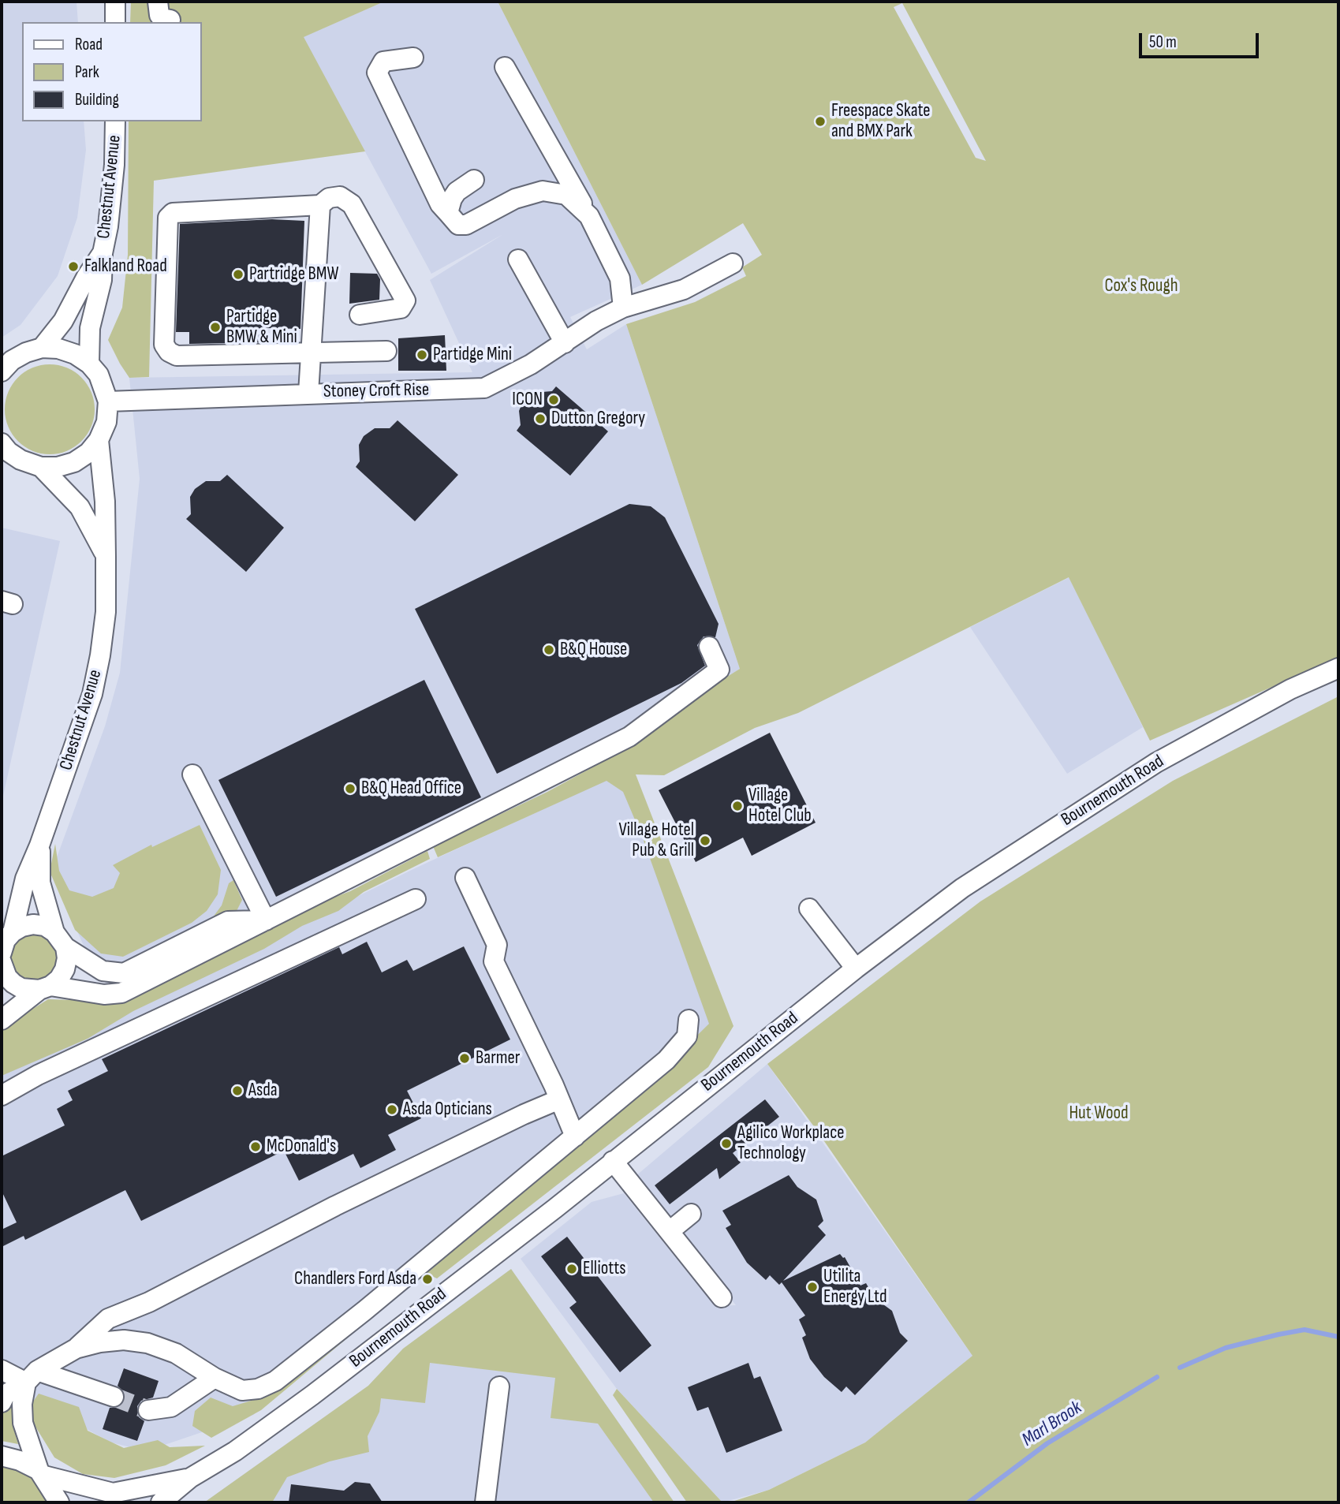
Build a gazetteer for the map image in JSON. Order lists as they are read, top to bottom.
{
  "streets": {
    "street": ["Chestnut Avenue", "Stoney Croft Rise", "Bournemouth Road"]
  },
  "water": ["Marl Brook"],
  "parks": ["Cox's Rough", "Hut Wood"],
  "places": [
    "Freespace Skate and BMX Park",
    "Falkland Road",
    "Partridge BMW",
    "Partidge BMW & Mini",
    "Partidge Mini",
    "ICON",
    "Dutton Gregory",
    "B&Q House",
    "B&Q Head Office",
    "Village Hotel Club",
    "Village Hotel Pub & Grill",
    "Barmer",
    "Asda",
    "Asda Opticians",
    "Agilico Workplace Technology",
    "McDonald's",
    "Elliotts",
    "Chandlers Ford Asda",
    "Utilita Energy Ltd"
  ],
  "legend": ["Road", "Park", "Building"],
  "scale_bar": "50 m"
}
